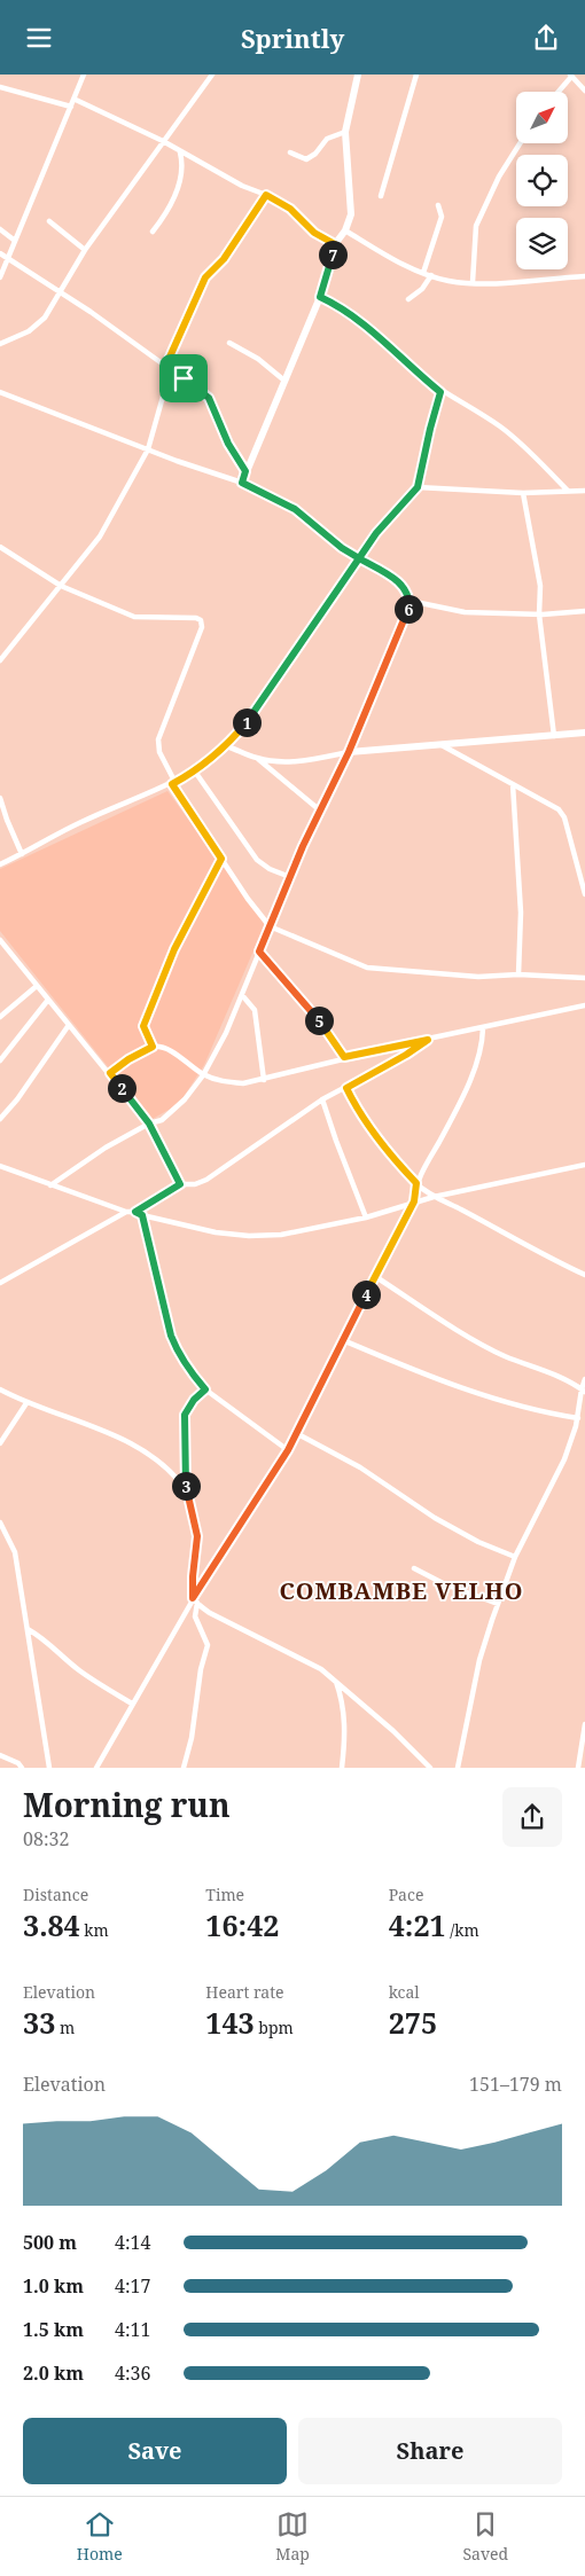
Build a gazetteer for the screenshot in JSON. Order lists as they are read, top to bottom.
{
  "districts": ["COMBAMBE VELHO"],
  "north": "top right",
  "page": {
    "header": "Sprintly",
    "pins": [
      "7",
      "6",
      "1",
      "5",
      "2",
      "4",
      "3"
    ],
    "heading": ["Morning run", "08:32"],
    "stats": [
      ["Distance", "3.84 km"],
      ["Time", "16:42"],
      ["Pace", "4:21 /km"],
      ["Elevation", "33 m"],
      ["Heart rate", "143 bpm"],
      ["kcal", "275"]
    ],
    "chart": ["Elevation", "151–179 m"],
    "list": [
      {
        "name": "500 m",
        "note": "4:14"
      },
      {
        "name": "1.0 km",
        "note": "4:17"
      },
      {
        "name": "1.5 km",
        "note": "4:11"
      },
      {
        "name": "2.0 km",
        "note": "4:36"
      }
    ],
    "buttons": ["Save", "Share"],
    "tabs": ["Home", "Map", "Saved"]
  }
}
